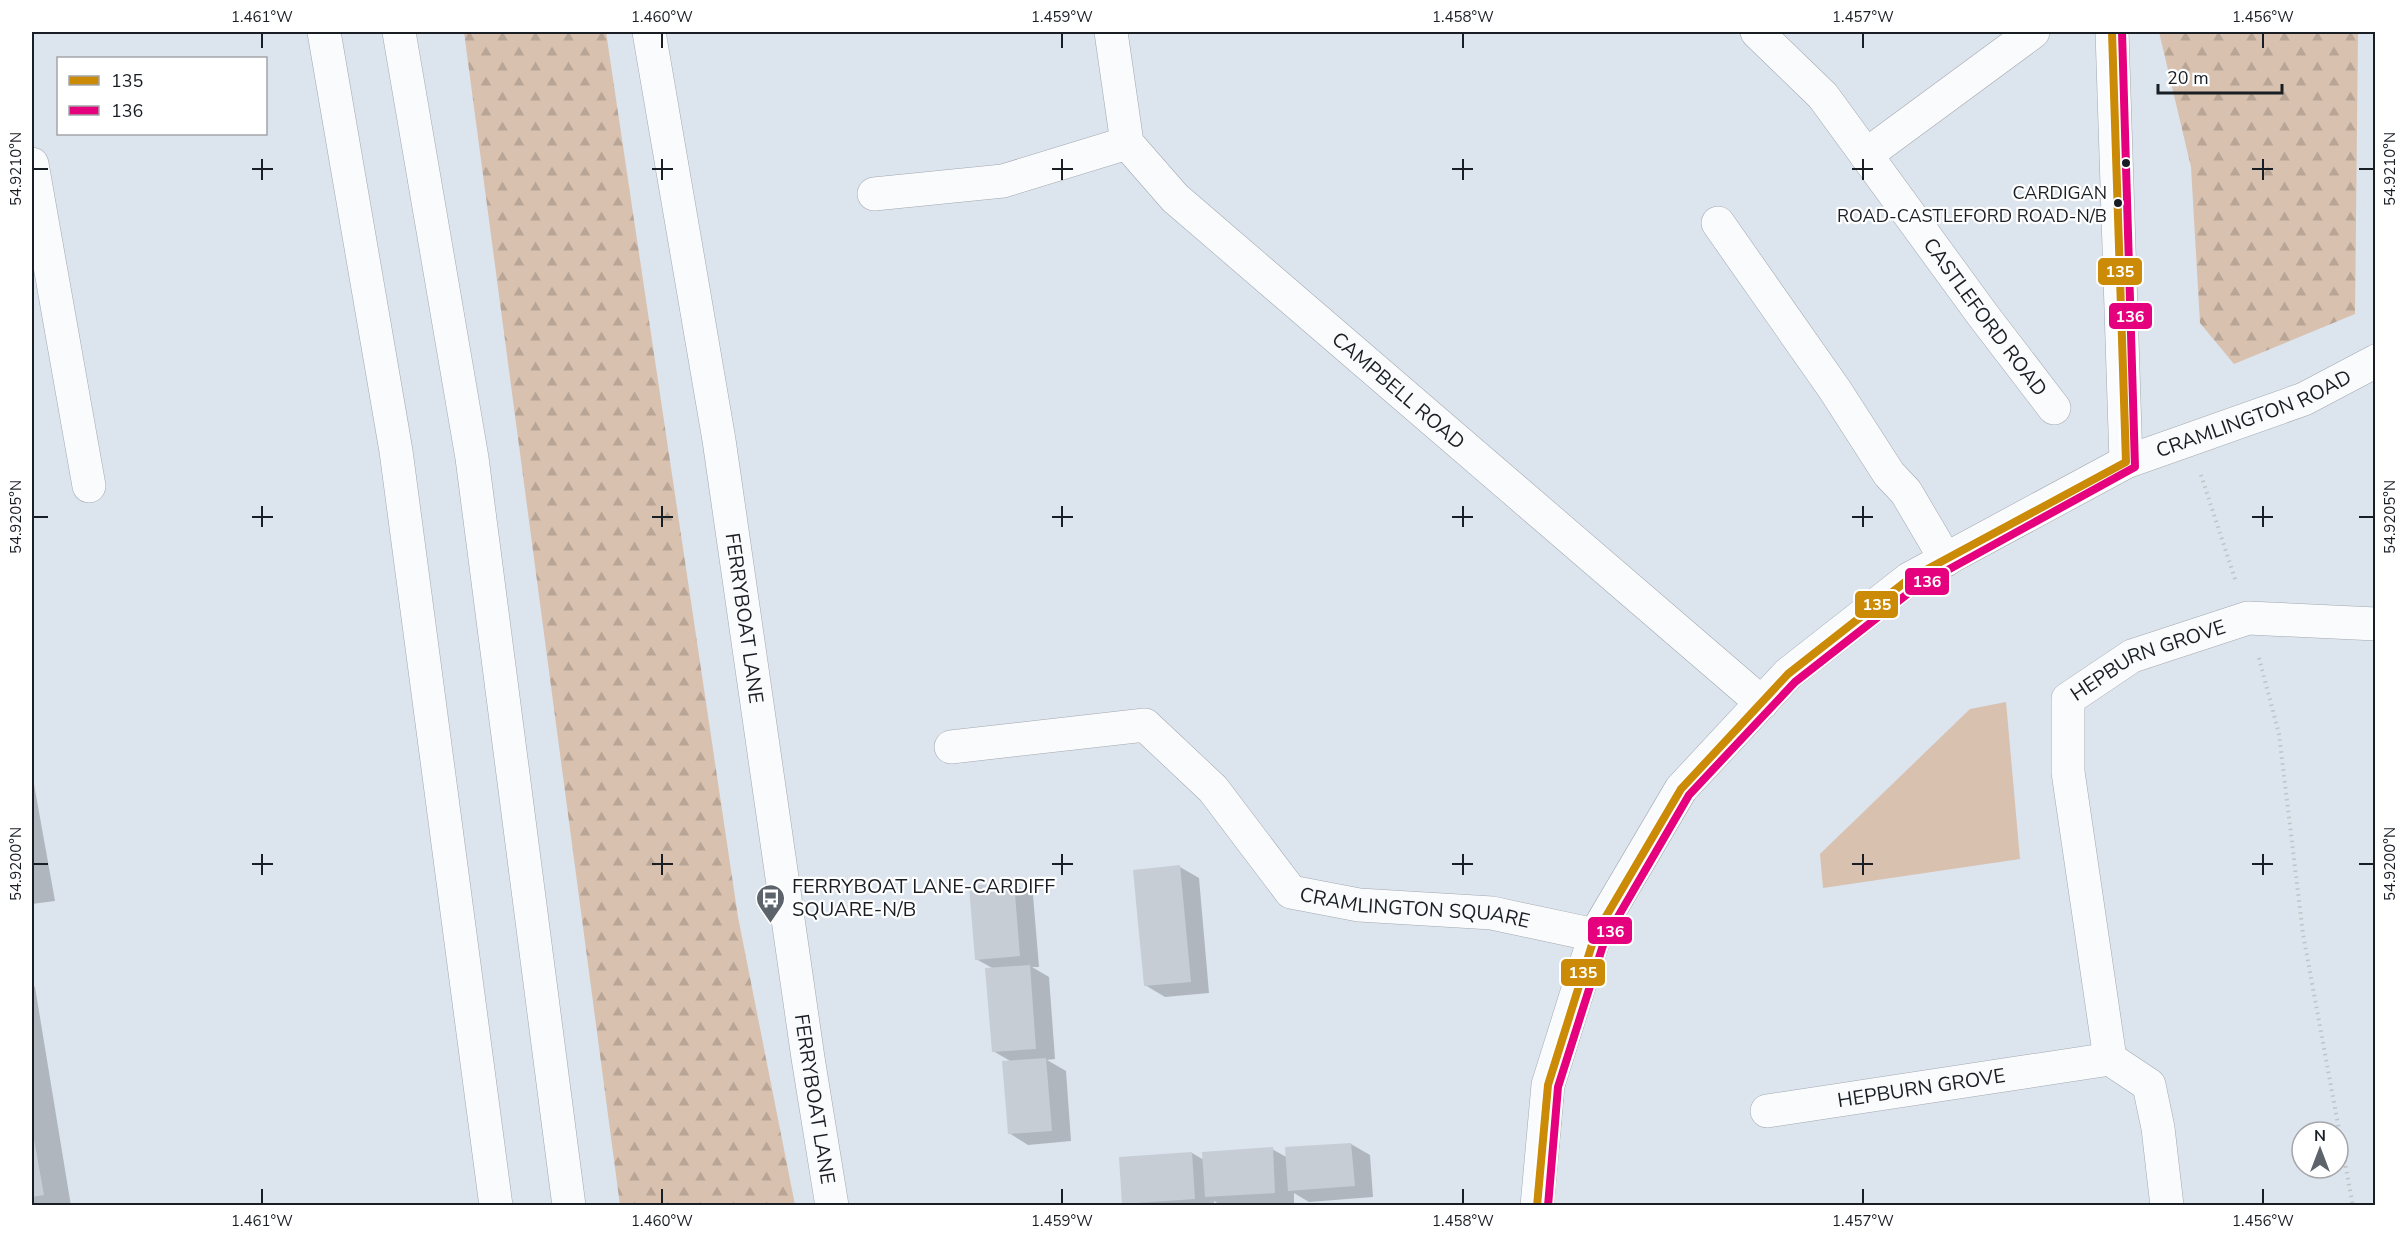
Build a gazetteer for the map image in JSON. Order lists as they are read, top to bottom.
{
  "streets": {
    "main road": [
      "CASTLEFORD ROAD",
      "CAMPBELL ROAD",
      "CRAMLINGTON ROAD",
      "FERRYBOAT LANE",
      "HEPBURN GROVE",
      "CRAMLINGTON SQUARE"
    ]
  },
  "crossings": [
    ["CAMPBELL ROAD", "CRAMLINGTON ROAD"],
    ["CRAMLINGTON ROAD", "CRAMLINGTON SQUARE"]
  ],
  "places": {
    "other": ["CARDIGAN ROAD-CASTLEFORD ROAD-N/B"],
    "bus stop": ["FERRYBOAT LANE-CARDIFF SQUARE-N/B"]
  },
  "lines": ["transit line 135", "transit line 136"],
  "legend": ["135", "136"],
  "scale_bar": "20 m",
  "north": "top",
  "coordinates": [
    "1.461°W",
    "1.460°W",
    "1.459°W",
    "1.458°W",
    "1.457°W",
    "1.456°W",
    "54.9210°N",
    "54.9205°N",
    "54.9200°N"
  ]
}
